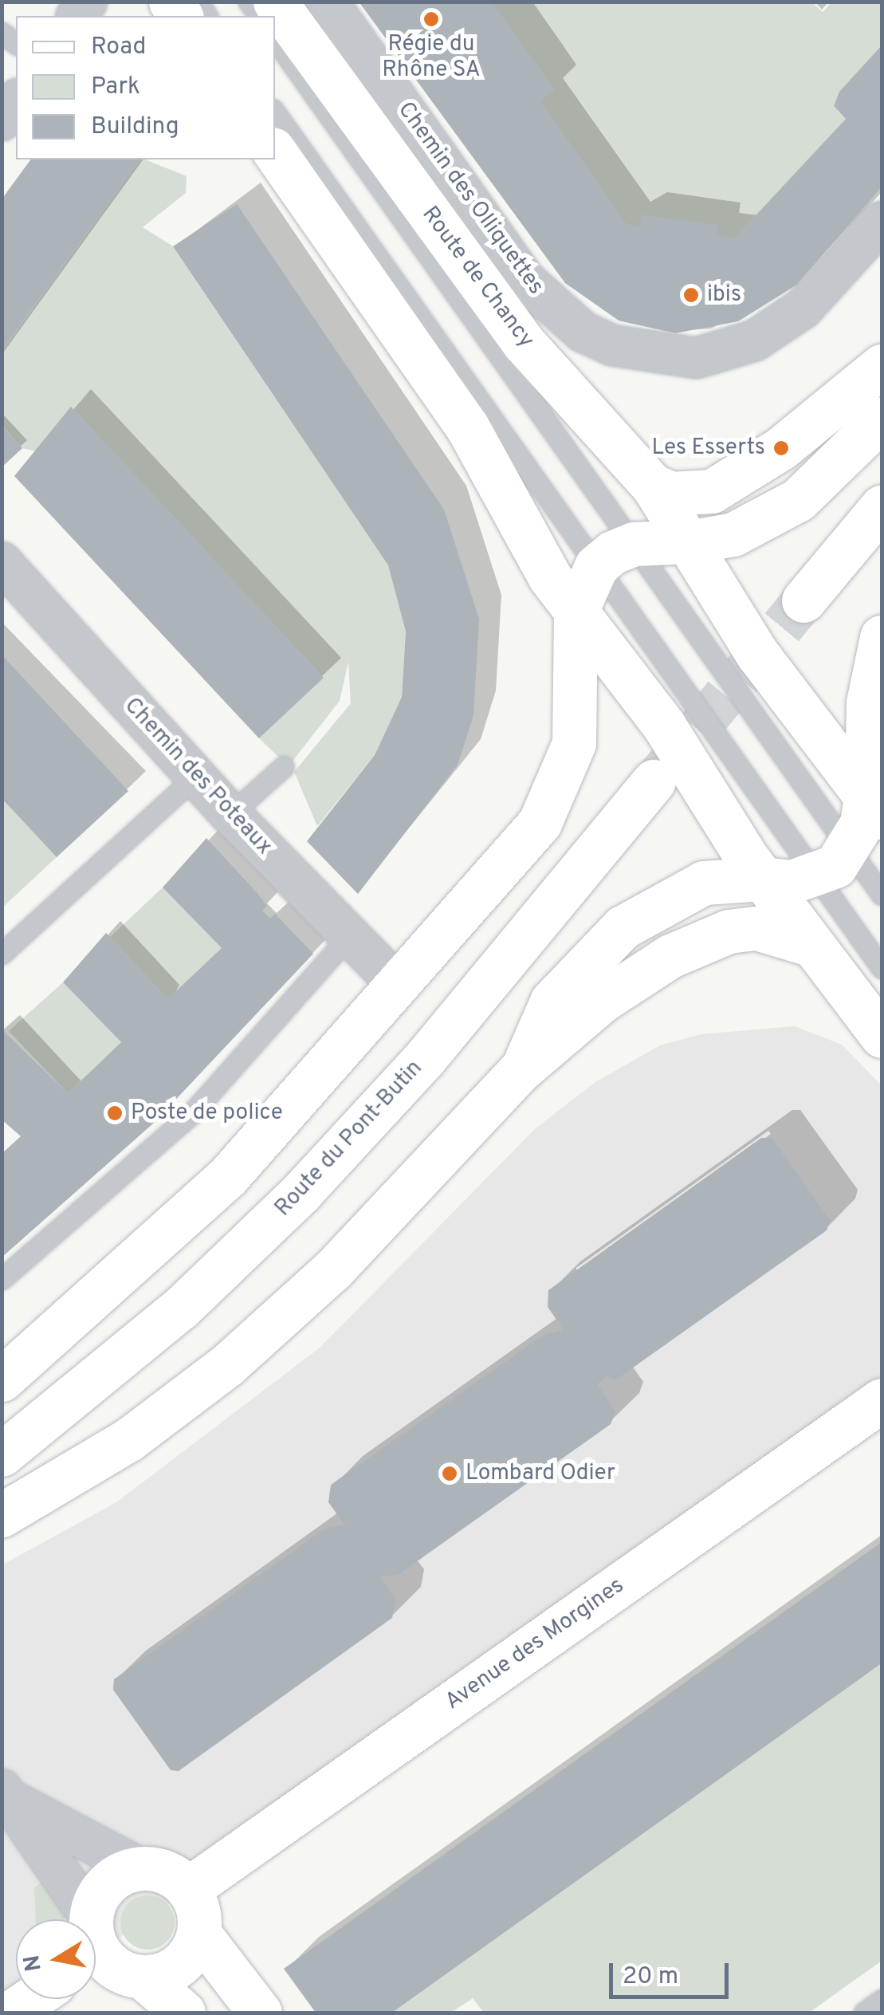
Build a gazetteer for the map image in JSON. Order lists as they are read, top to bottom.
{
  "streets": {
    "main road": ["Route de Chancy", "Route du Pont-Butin", "Avenue des Morgines"],
    "street": ["Chemin des Olliquettes", "Chemin des Poteaux"]
  },
  "places": [
    "Régie du Rhône SA",
    "ibis",
    "Les Esserts",
    "Poste de police",
    "Lombard Odier"
  ],
  "legend": ["Road", "Park", "Building"],
  "scale_bar": "20 m",
  "north": "left"
}
